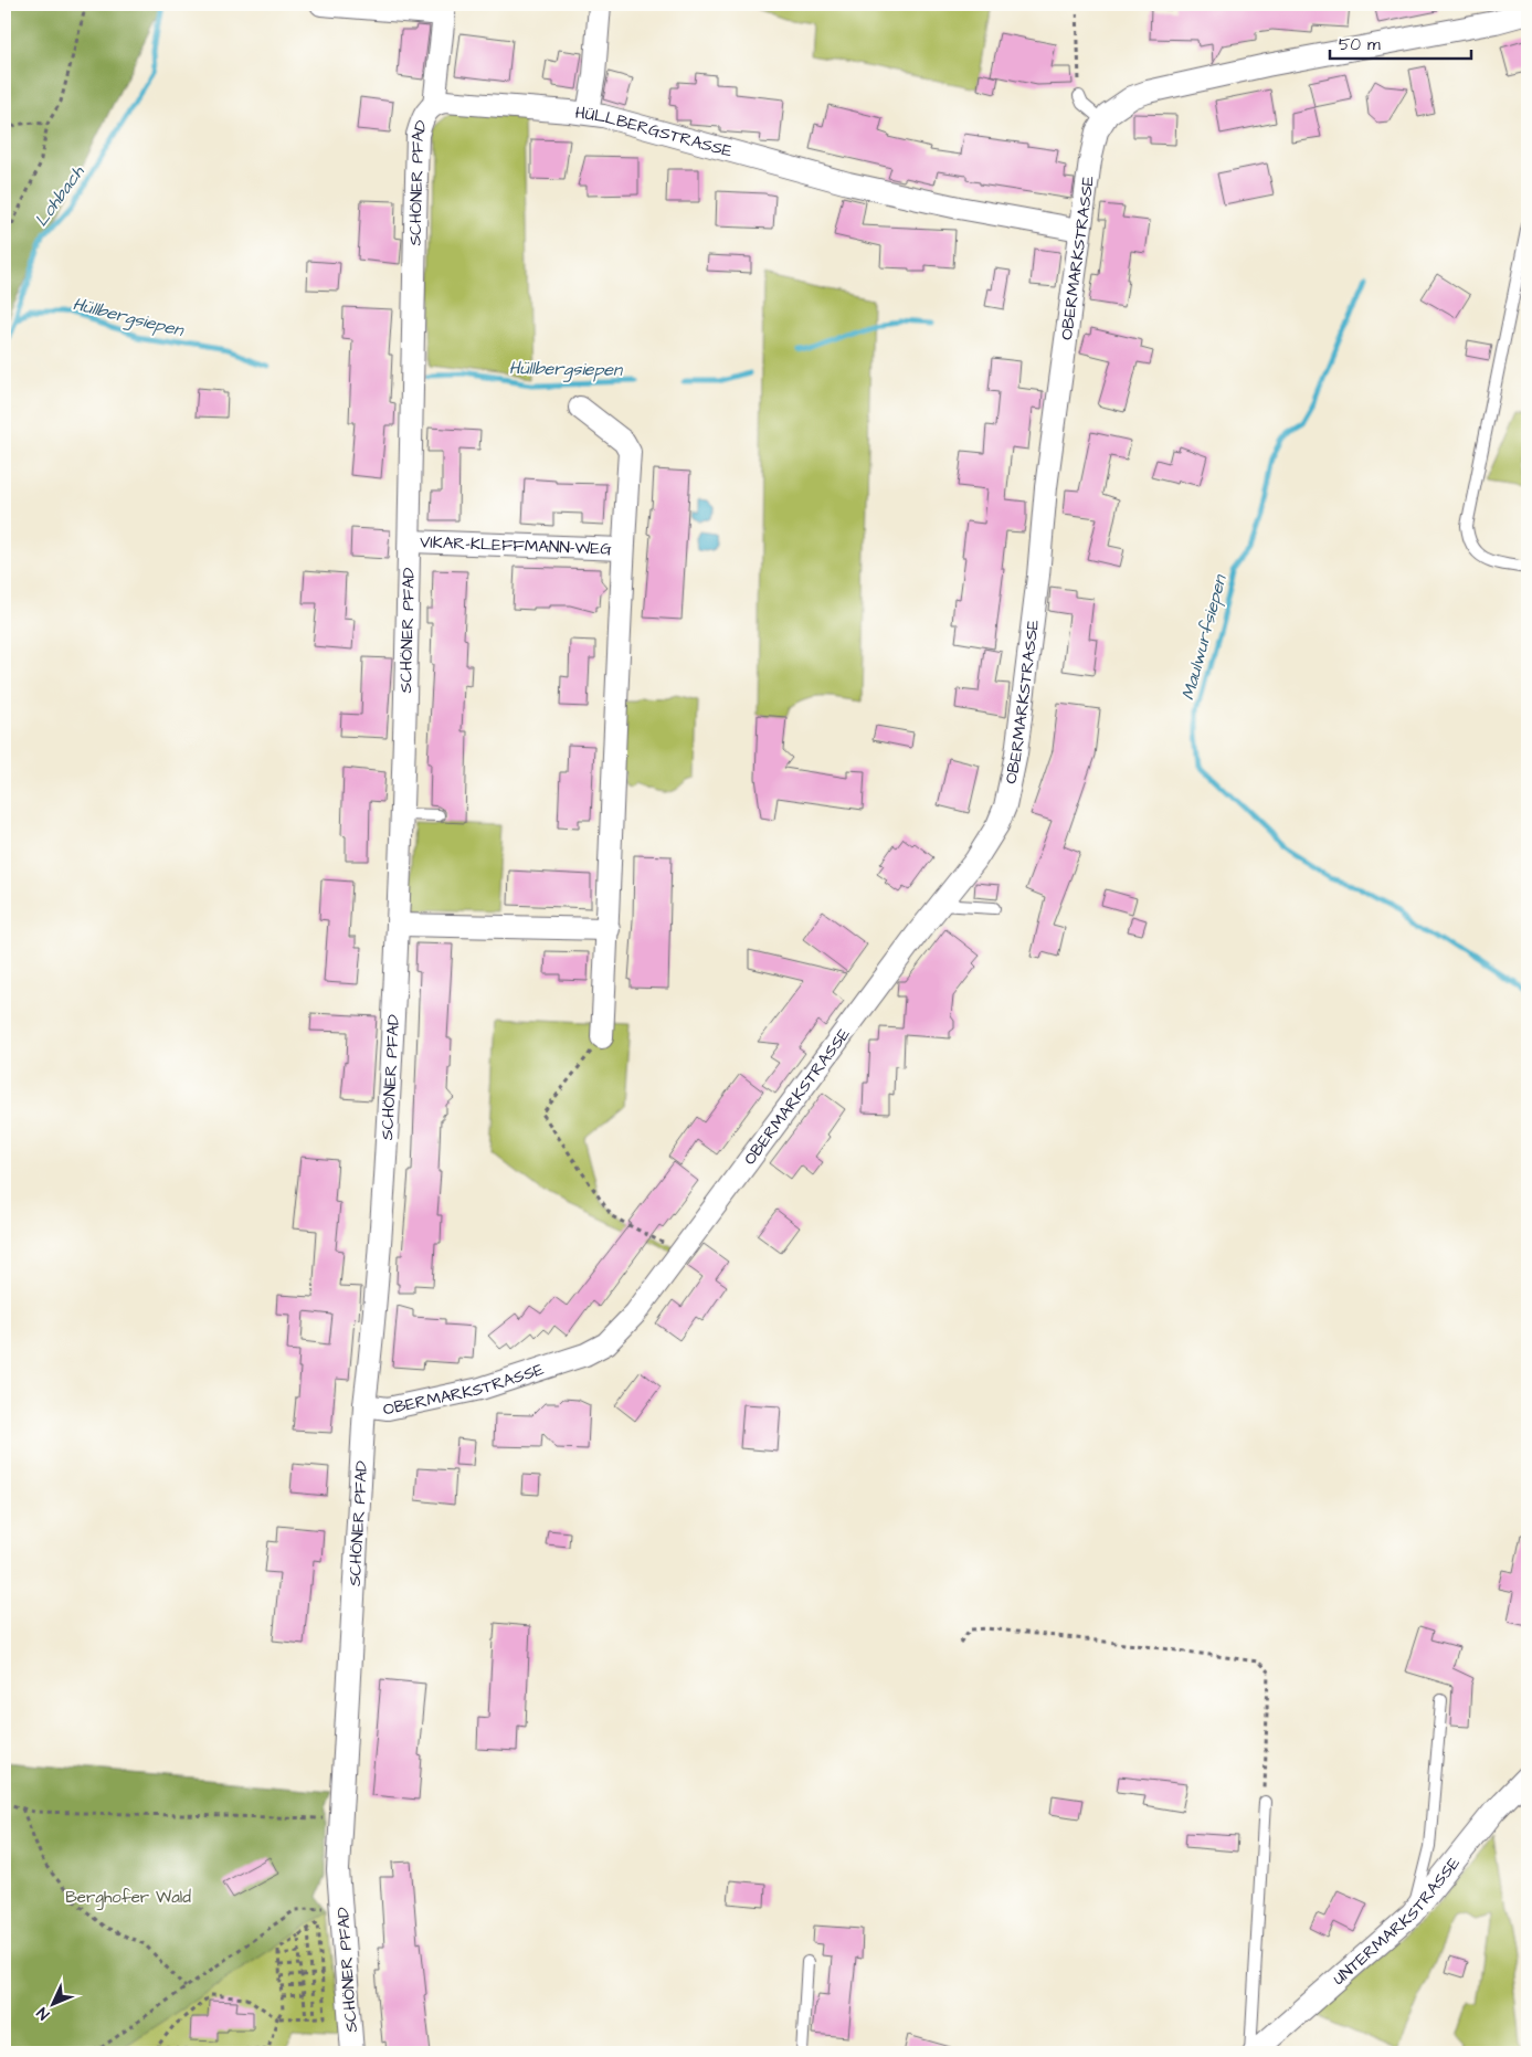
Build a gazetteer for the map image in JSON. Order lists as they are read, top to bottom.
{
  "streets": {
    "street": [
      "HÜLLBERGSTRASSE",
      "SCHÖNER PFAD",
      "OBERMARKSTRASSE",
      "VIKAR-KLEFFMANN-WEG",
      "UNTERMARKSTRASSE"
    ]
  },
  "crossings": [
    ["HÜLLBERGSTRASSE", "SCHÖNER PFAD"],
    ["HÜLLBERGSTRASSE", "OBERMARKSTRASSE"],
    ["SCHÖNER PFAD", "OBERMARKSTRASSE"],
    ["SCHÖNER PFAD", "VIKAR-KLEFFMANN-WEG"]
  ],
  "water": ["Lohbach", "Hüllbergsiepen", "Maulwurfsiepen"],
  "parks": ["Berghofer Wald"],
  "scale_bar": "50 m",
  "north": "bottom left"
}
